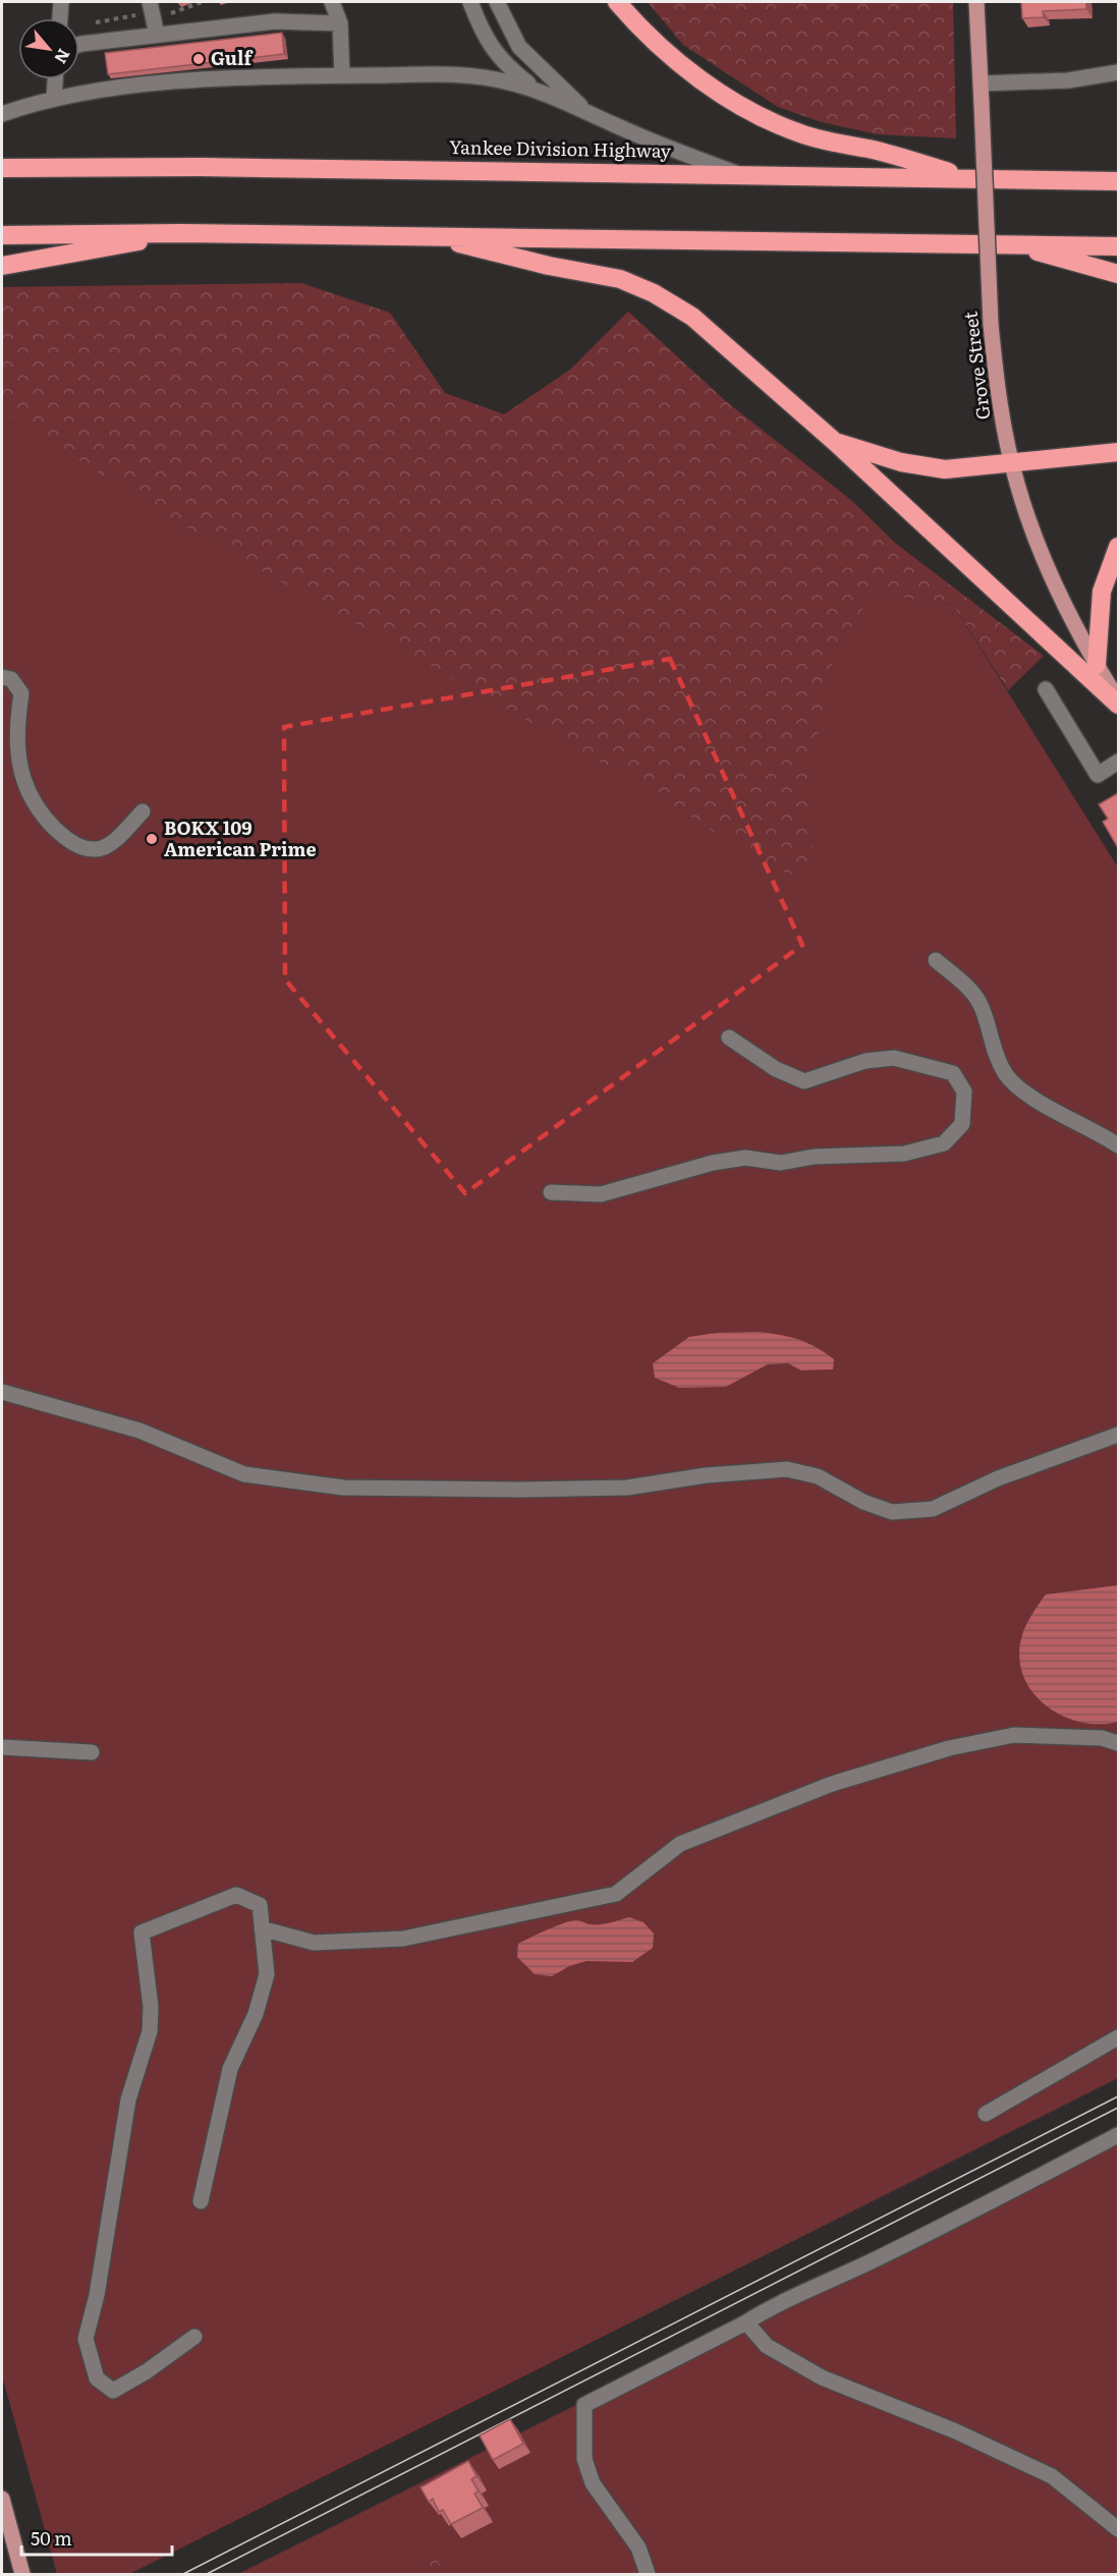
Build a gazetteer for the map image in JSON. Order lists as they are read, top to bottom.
{
  "streets": {
    "highway": ["Yankee Division Highway"],
    "main road": ["Grove Street"]
  },
  "places": ["Gulf", "BOKX 109 American Prime"],
  "scale_bar": "50 m",
  "north": "bottom right"
}
